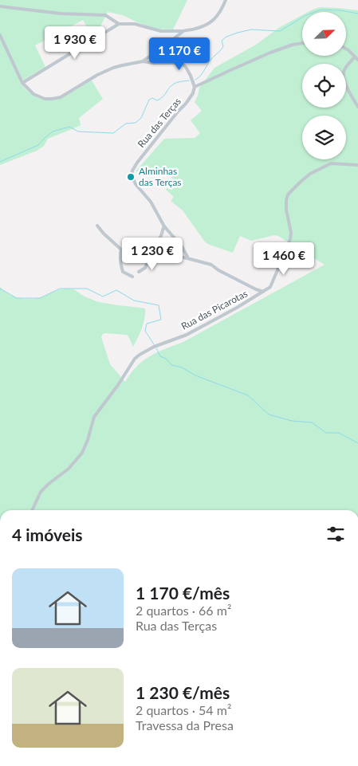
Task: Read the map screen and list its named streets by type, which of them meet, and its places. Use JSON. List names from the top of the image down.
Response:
{
  "streets": {
    "street": ["Rua das Terças", "Rua das Picarotas"]
  },
  "places": ["Alminhas das Terças"],
  "north": "top right",
  "page": {
    "price": [
      "1 930 €",
      "1 170 €",
      "1 230 €",
      "1 460 €"
    ],
    "heading": "4 imóveis",
    "list": [
      {
        "name": "1 170 €/mês",
        "note": "2 quartos · 66 m² · Rua das Terças"
      },
      {
        "name": "1 230 €/mês",
        "note": "2 quartos · 54 m² · Travessa da Presa"
      }
    ]
  }
}
